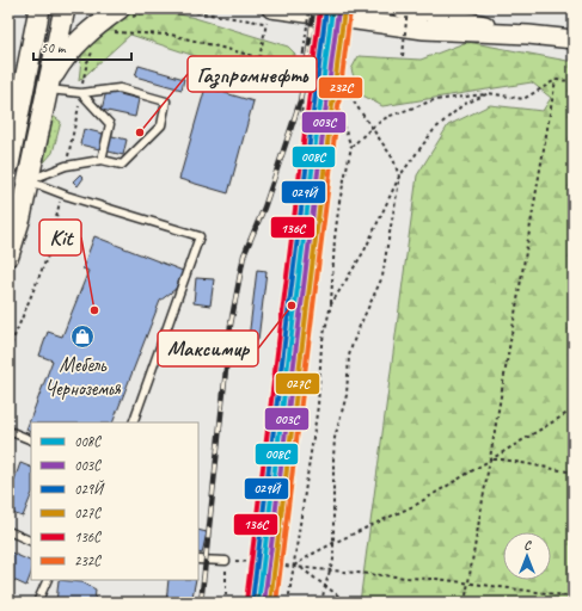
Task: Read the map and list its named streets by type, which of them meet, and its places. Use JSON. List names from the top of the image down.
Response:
{
  "places": {
    "other": ["Газпромнефть", "Максимир", "Kit"],
    "shop": ["Мебель Черноземья"]
  },
  "lines": [
    "transit line 008С",
    "transit line 029Й",
    "transit line 136С",
    "transit line 003С",
    "transit line 027С",
    "transit line 232C"
  ],
  "legend": [
    "008С",
    "003С",
    "029Й",
    "027С",
    "136С",
    "232C"
  ],
  "scale_bar": "50 m",
  "north": "top"
}
